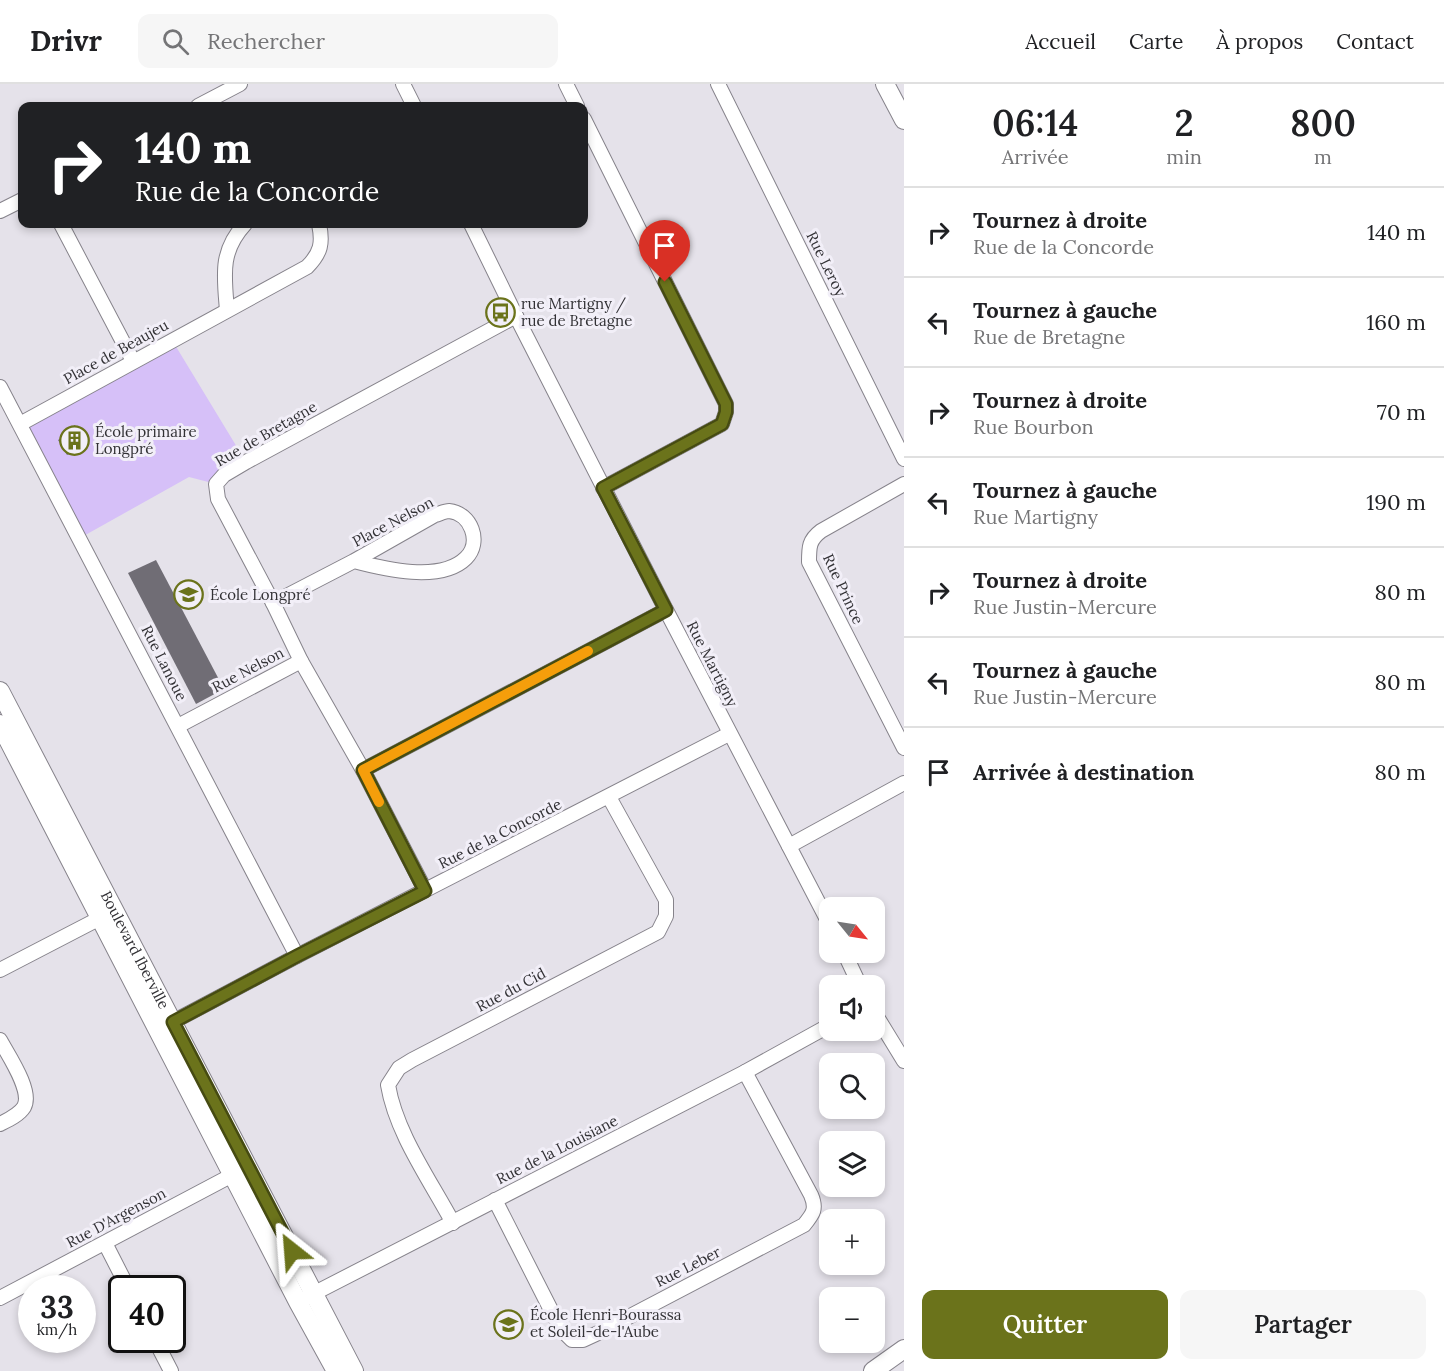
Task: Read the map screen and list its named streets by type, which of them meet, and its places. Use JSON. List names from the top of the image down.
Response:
{
  "streets": {
    "street": [
      "Rue Leroy",
      "Place de Beaujeu",
      "Rue de Bretagne",
      "Place Nelson",
      "Rue Prince",
      "Rue Lanoue",
      "Rue Martigny",
      "Rue Nelson",
      "Rue de la Concorde",
      "Boulevard Iberville",
      "Rue du Cid",
      "Rue de la Louisiane",
      "Rue D'Argenson",
      "Rue Leber"
    ]
  },
  "crossings": [
    ["Place de Beaujeu", "Rue Lanoue"],
    ["Rue de Bretagne", "Place Nelson"],
    ["Rue de Bretagne", "Rue Martigny"],
    ["Rue de Bretagne", "Rue Nelson"],
    ["Rue de Bretagne", "Rue de la Concorde"],
    ["Rue Lanoue", "Rue Nelson"],
    ["Rue Lanoue", "Rue de la Concorde"],
    ["Rue Martigny", "Rue de la Concorde"],
    ["Rue de la Concorde", "Boulevard Iberville"],
    ["Rue de la Concorde", "Rue du Cid"],
    ["Boulevard Iberville", "Rue de la Louisiane"],
    ["Boulevard Iberville", "Rue D'Argenson"],
    ["Rue du Cid", "Rue de la Louisiane"],
    ["Rue de la Louisiane", "Rue Leber"]
  ],
  "places": {
    "bus stop": ["rue Martigny / rue de Bretagne"],
    "building": ["École primaire Longpré"],
    "school or university": ["École Longpré", "École Henri-Bourassa et Soleil-de-l'Aube"]
  },
  "north": "bottom right",
  "page": {
    "header": "Drivr",
    "search": "Rechercher",
    "nav": [
      "Accueil",
      "Carte",
      "À propos",
      "Contact"
    ],
    "eta": [
      "06:14",
      "Arrivée",
      "2",
      "min",
      "800",
      "m"
    ],
    "turn": ["140 m", "Rue de la Concorde"],
    "list": [
      {
        "name": "Tournez à droite",
        "note": "Rue de la Concorde",
        "value": "140 m"
      },
      {
        "name": "Tournez à gauche",
        "note": "Rue de Bretagne",
        "value": "160 m"
      },
      {
        "name": "Tournez à droite",
        "note": "Rue Bourbon",
        "value": "70 m"
      },
      {
        "name": "Tournez à gauche",
        "note": "Rue Martigny",
        "value": "190 m"
      },
      {
        "name": "Tournez à droite",
        "note": "Rue Justin-Mercure",
        "value": "80 m"
      },
      {
        "name": "Tournez à gauche",
        "note": "Rue Justin-Mercure",
        "value": "80 m"
      },
      {
        "name": "Arrivée à destination",
        "value": "80 m"
      }
    ],
    "map_buttons": ["+", "−"],
    "speed": "33 km/h",
    "limit": "40",
    "buttons": ["Quitter", "Partager"]
  }
}
